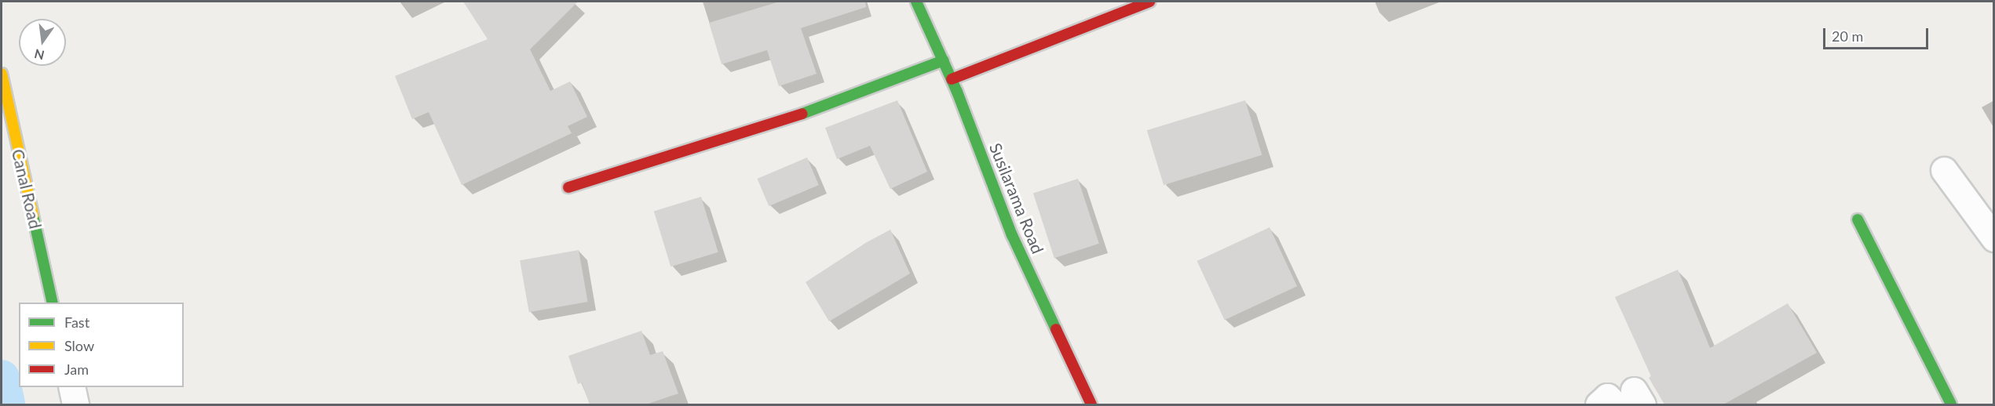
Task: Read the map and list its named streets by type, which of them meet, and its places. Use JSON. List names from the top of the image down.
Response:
{
  "streets": {
    "street": ["Canal Road", "Susilarama Road"]
  },
  "legend": ["Fast", "Slow", "Jam"],
  "scale_bar": "20 m",
  "north": "bottom"
}
